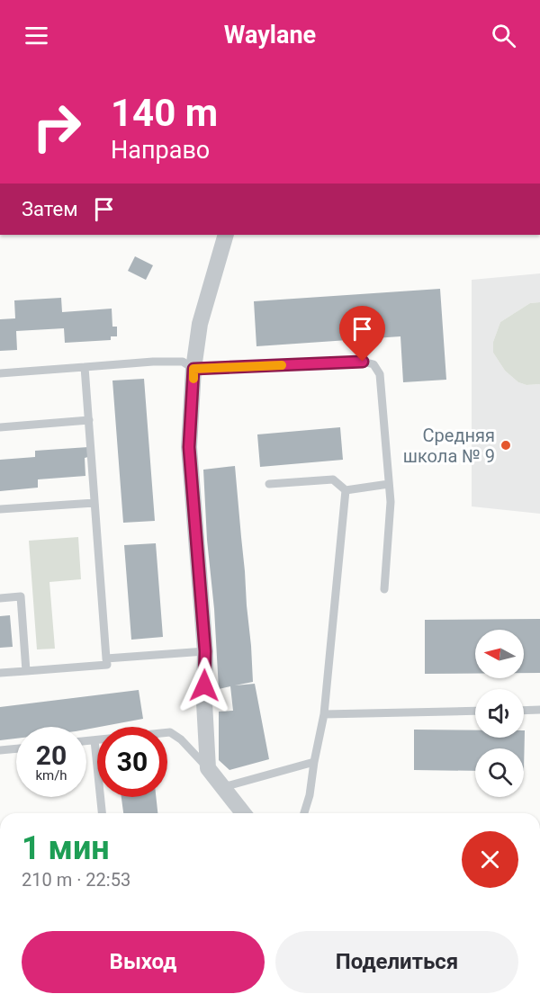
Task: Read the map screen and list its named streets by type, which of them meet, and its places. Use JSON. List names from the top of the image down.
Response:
{
  "places": ["Средняя школа № 9"],
  "north": "left",
  "page": {
    "header": "Waylane",
    "turn": ["140 m", "Направо"],
    "then": "Затем",
    "speed": "20 km/h",
    "limit": "30",
    "heading": ["1 мин", "210 m · 22:53"],
    "buttons": ["Выход", "Поделиться"]
  }
}
